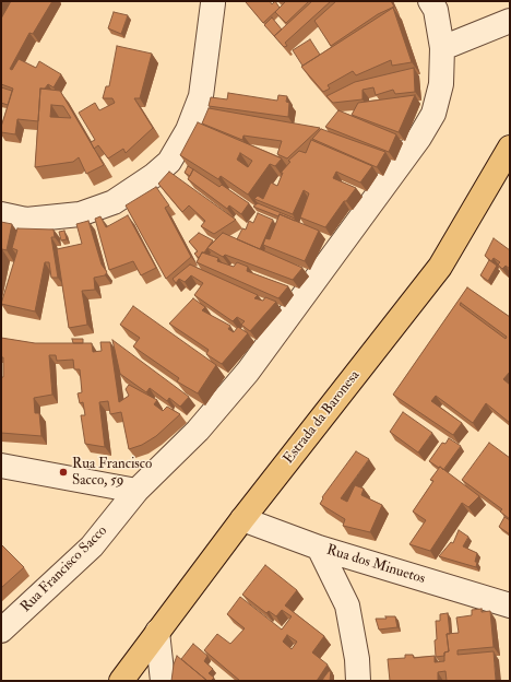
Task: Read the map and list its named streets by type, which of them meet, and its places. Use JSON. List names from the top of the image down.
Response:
{
  "streets": {
    "main road": ["Estrada da Baronesa"],
    "street": ["Rua dos Minuetos", "Rua Francisco Sacco"]
  },
  "crossings": [
    ["Estrada da Baronesa", "Rua dos Minuetos"]
  ],
  "places": ["Rua Francisco Sacco, 59"]
}
